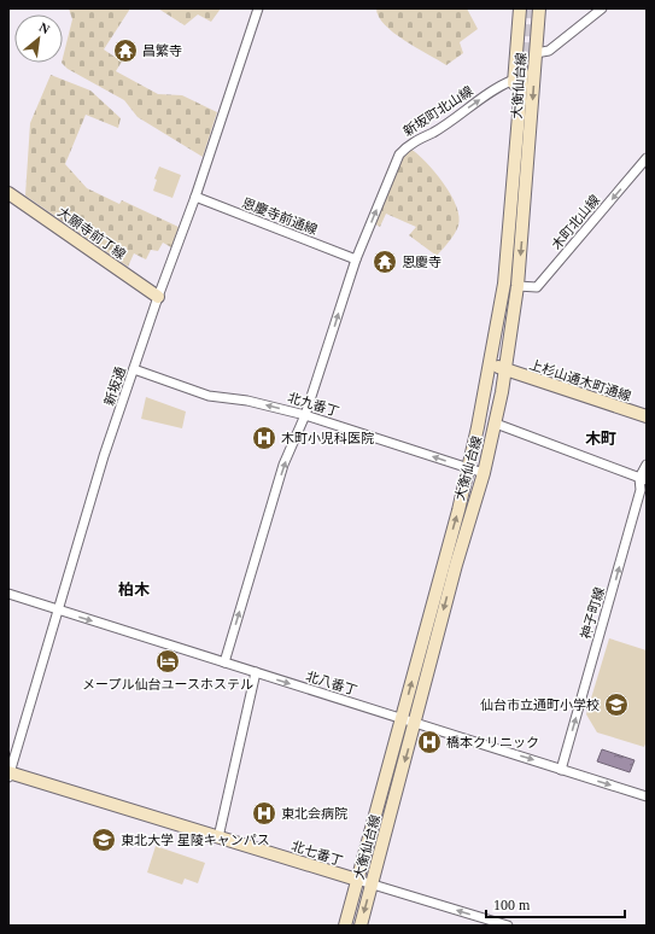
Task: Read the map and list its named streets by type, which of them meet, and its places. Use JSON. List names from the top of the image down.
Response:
{
  "streets": {
    "main road": [
      "大衡仙台線",
      "大願寺前丁線",
      "上杉山通木町通線",
      "北七番丁"
    ],
    "street": [
      "新坂町北山線",
      "恩慶寺前通線",
      "木町北山線",
      "新坂通",
      "北九番丁",
      "神子町線",
      "北八番丁"
    ]
  },
  "crossings": [
    ["大衡仙台線", "新坂町北山線"],
    ["大衡仙台線", "木町北山線"],
    ["大衡仙台線", "上杉山通木町通線"],
    ["大衡仙台線", "北九番丁"],
    ["大衡仙台線", "北八番丁"],
    ["大衡仙台線", "北七番丁"],
    ["新坂町北山線", "恩慶寺前通線"],
    ["新坂町北山線", "北九番丁"],
    ["新坂町北山線", "北八番丁"],
    ["恩慶寺前通線", "新坂通"],
    ["大願寺前丁線", "新坂通"],
    ["新坂通", "北九番丁"],
    ["新坂通", "北八番丁"],
    ["新坂通", "北七番丁"],
    ["神子町線", "北八番丁"]
  ],
  "one_way": [
    "新坂町北山線",
    "木町北山線",
    "北九番丁",
    "神子町線",
    "北八番丁"
  ],
  "districts": ["木町", "柏木"],
  "places": {
    "temple": ["昌繁寺", "恩慶寺"],
    "hospital": ["木町小児科医院", "橋本クリニック", "東北会病院"],
    "hotel": ["メープル仙台ユースホステル"],
    "school or university": ["仙台市立通町小学校", "東北大学 星陵キャンパス"]
  },
  "scale_bar": "100 m",
  "north": "top right"
}
